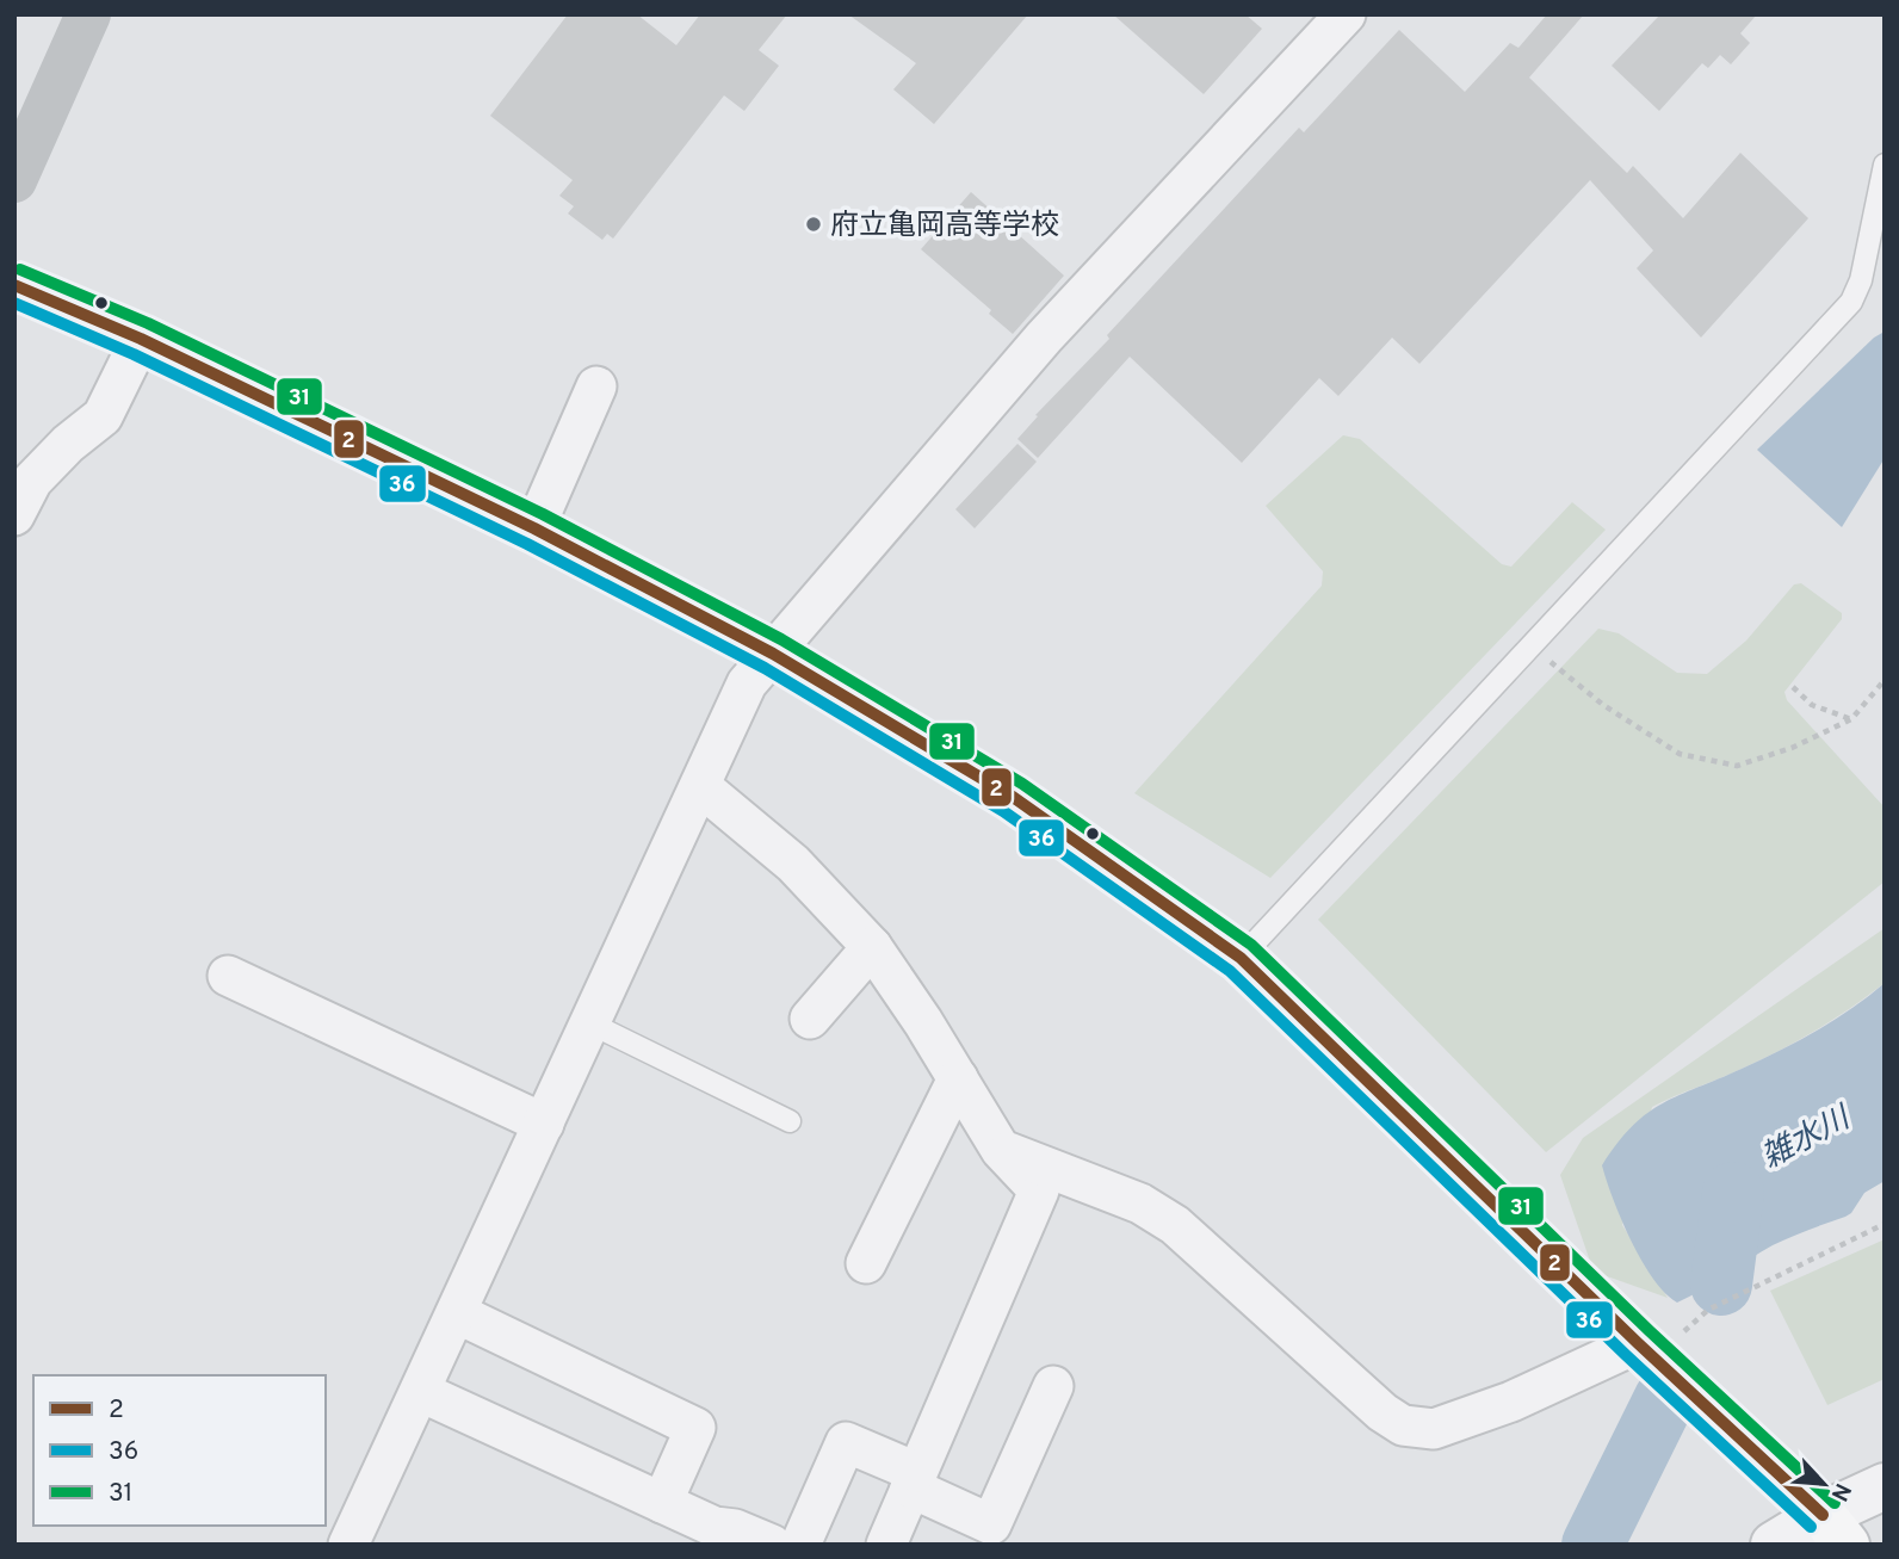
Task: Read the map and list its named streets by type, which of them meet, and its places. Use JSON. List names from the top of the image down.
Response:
{
  "water": ["雑水川"],
  "places": ["府立亀岡高等学校"],
  "lines": ["transit line 31", "transit line 2", "transit line 36"],
  "legend": ["2", "36", "31"],
  "north": "bottom right"
}
